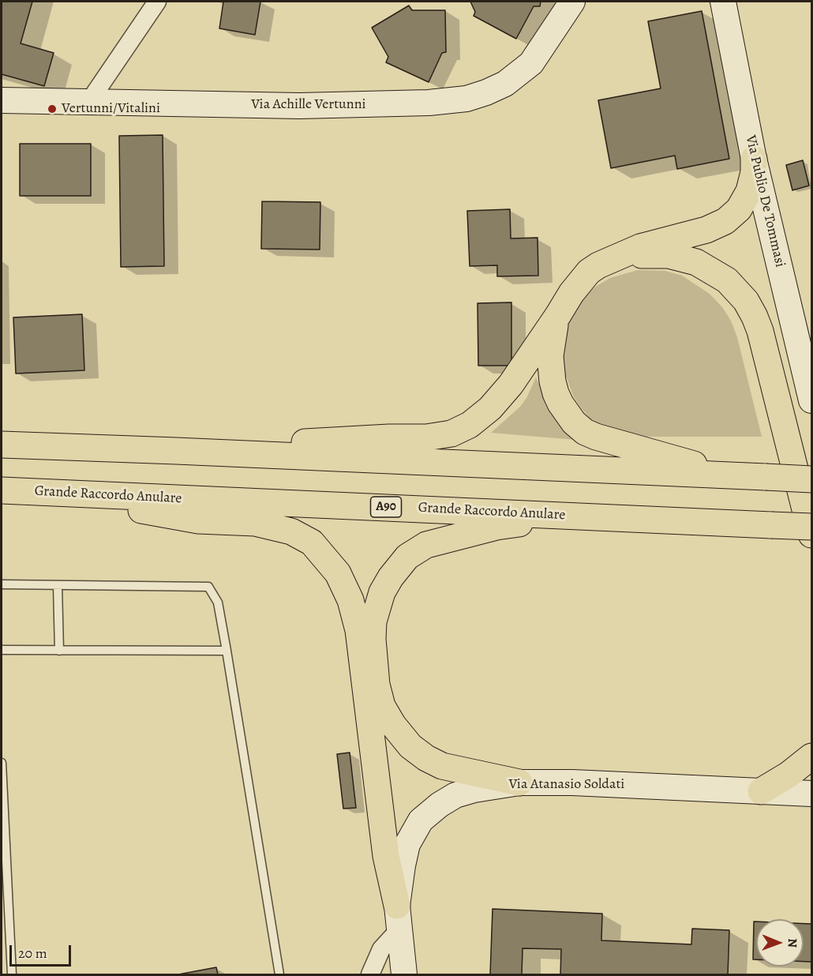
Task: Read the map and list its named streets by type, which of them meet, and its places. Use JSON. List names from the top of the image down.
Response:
{
  "streets": {
    "highway": ["Grande Raccordo Anulare", "A90"],
    "street": ["Via Achille Vertunni", "Via Publio De Tommasi", "Via Atanasio Soldati"]
  },
  "places": ["Vertunni/Vitalini"],
  "scale_bar": "20 m",
  "north": "right"
}
